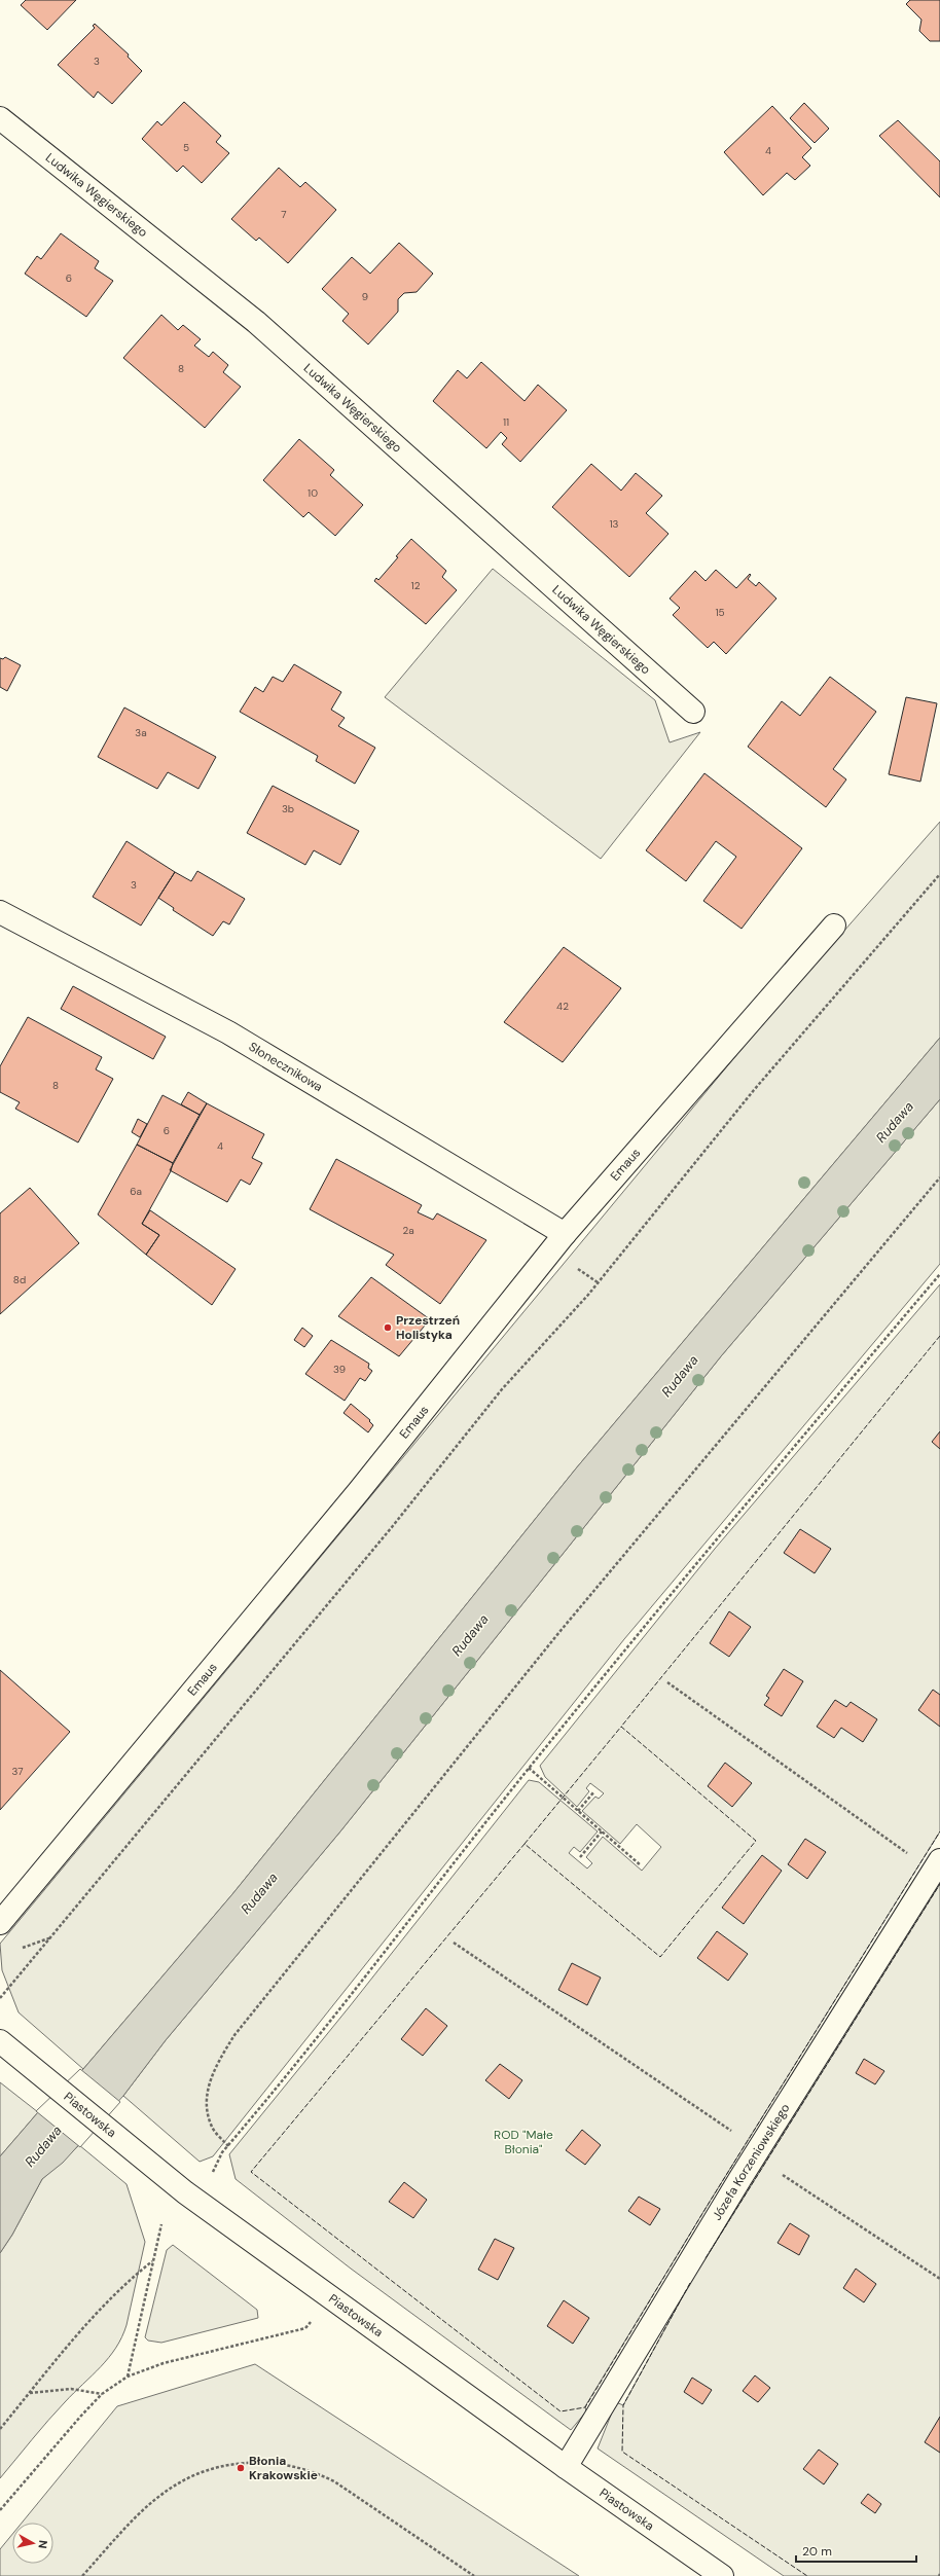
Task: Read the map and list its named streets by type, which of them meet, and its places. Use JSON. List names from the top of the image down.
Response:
{
  "streets": {
    "street": [
      "Ludwika Węgierskiego",
      "Słonecznikowa",
      "Emaus",
      "Piastowska",
      "Józefa Korzeniowskiego"
    ]
  },
  "crossings": [
    ["Słonecznikowa", "Emaus"],
    ["Piastowska", "Józefa Korzeniowskiego"]
  ],
  "water": ["Rudawa"],
  "parks": ["ROD \"Małe Błonia\""],
  "places": ["Przestrzeń Holistyka", "Błonia Krakowskie"],
  "house_numbers": [
    "3",
    "5",
    "4",
    "7",
    "6",
    "9",
    "8",
    "11",
    "10",
    "13",
    "12",
    "15",
    "3a",
    "3b",
    "3",
    "42",
    "8",
    "6",
    "4",
    "6a",
    "2a",
    "8d",
    "39",
    "37"
  ],
  "scale_bar": "20 m",
  "north": "right"
}
